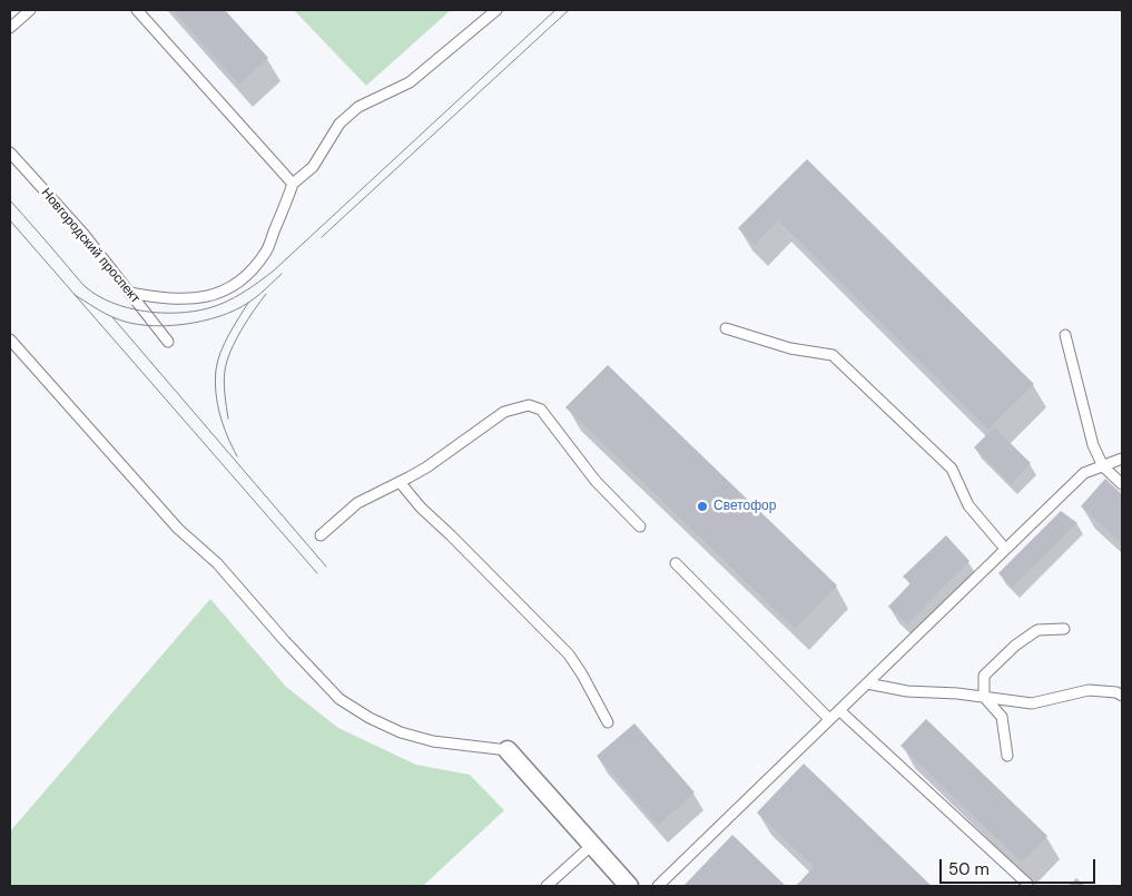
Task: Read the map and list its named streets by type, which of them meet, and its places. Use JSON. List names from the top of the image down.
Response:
{
  "streets": {
    "lane": ["Новгородский проспект"]
  },
  "places": ["Светофор"],
  "scale_bar": "50 m"
}
